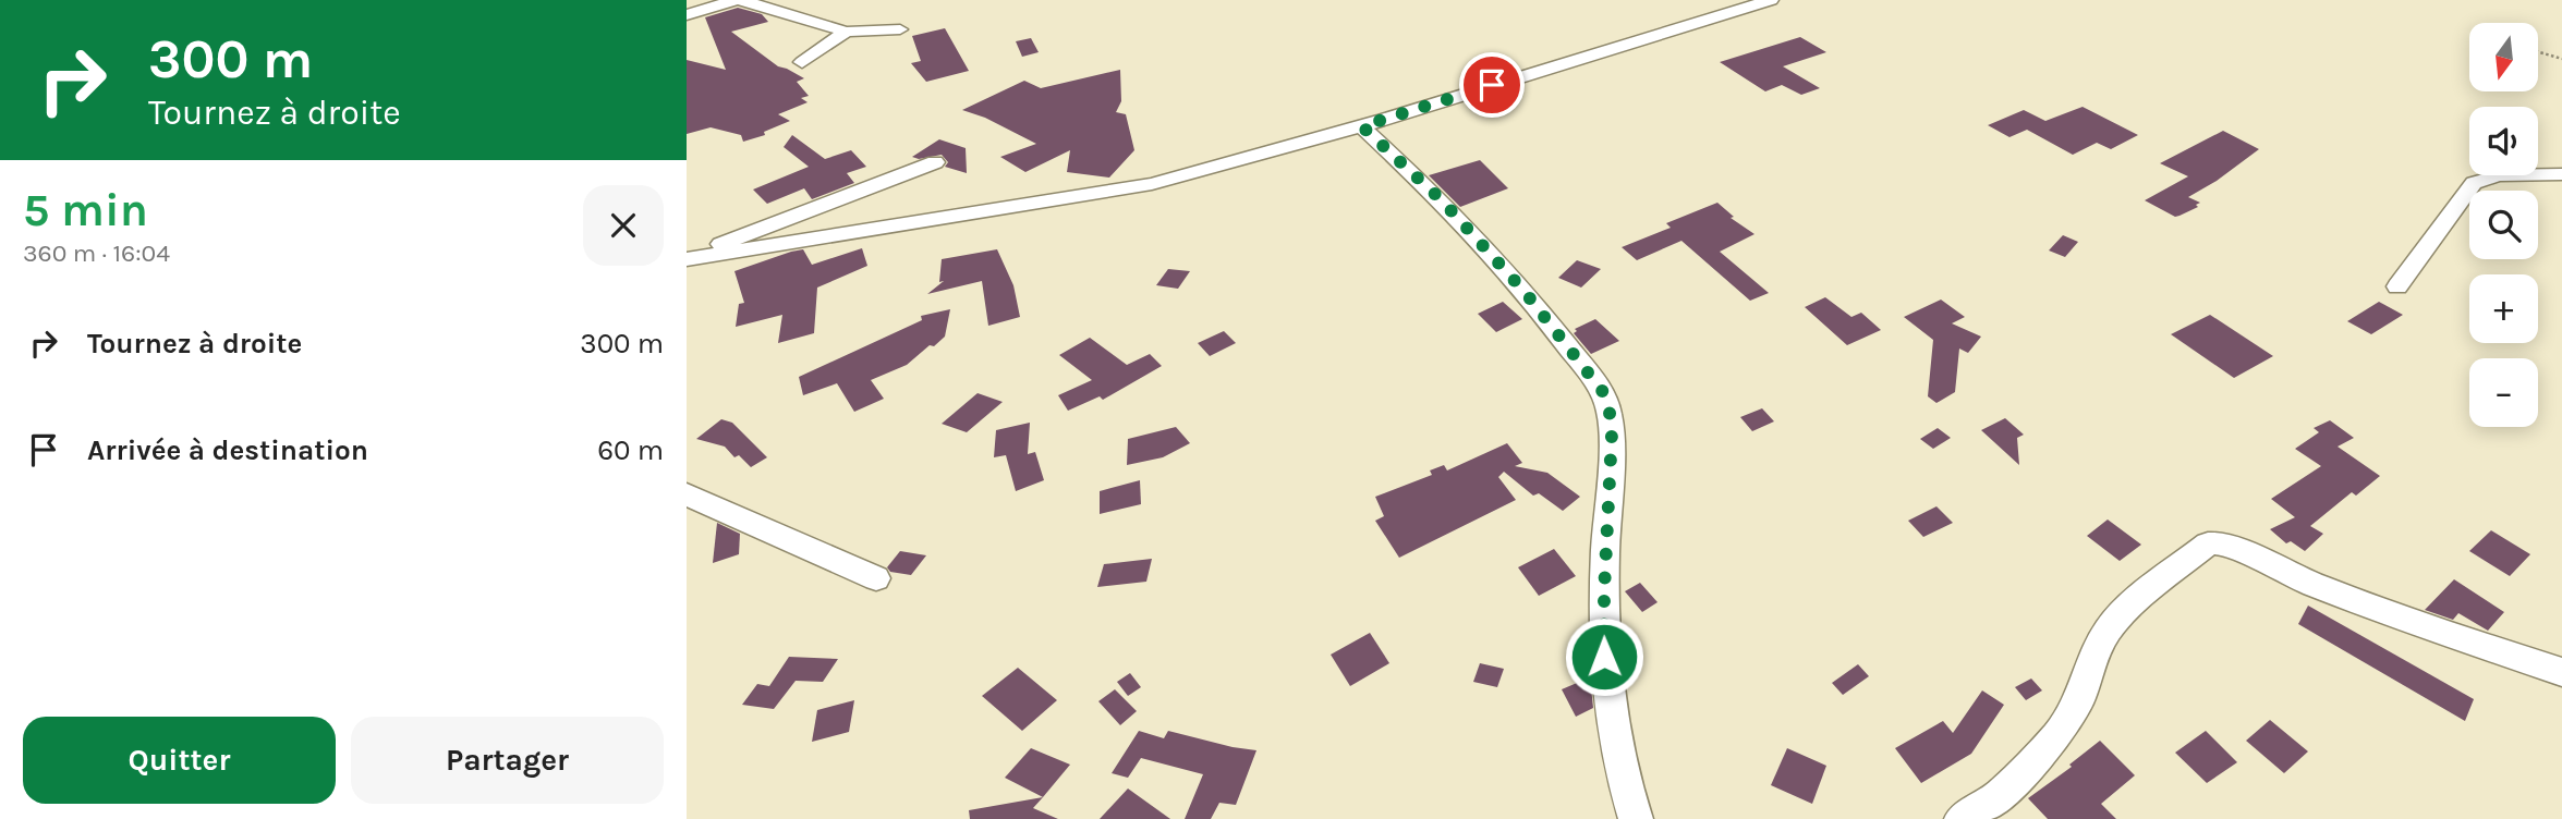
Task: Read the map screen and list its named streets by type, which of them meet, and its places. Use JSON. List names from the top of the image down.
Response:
{
  "north": "bottom",
  "page": {
    "turn": ["300 m", "Tournez à droite"],
    "map_buttons": ["+", "−"],
    "heading": ["5 min", "360 m · 16:04"],
    "list": [
      {
        "name": "Tournez à droite",
        "value": "300 m"
      },
      {
        "name": "Arrivée à destination",
        "value": "60 m"
      }
    ],
    "buttons": ["Quitter", "Partager"]
  }
}
